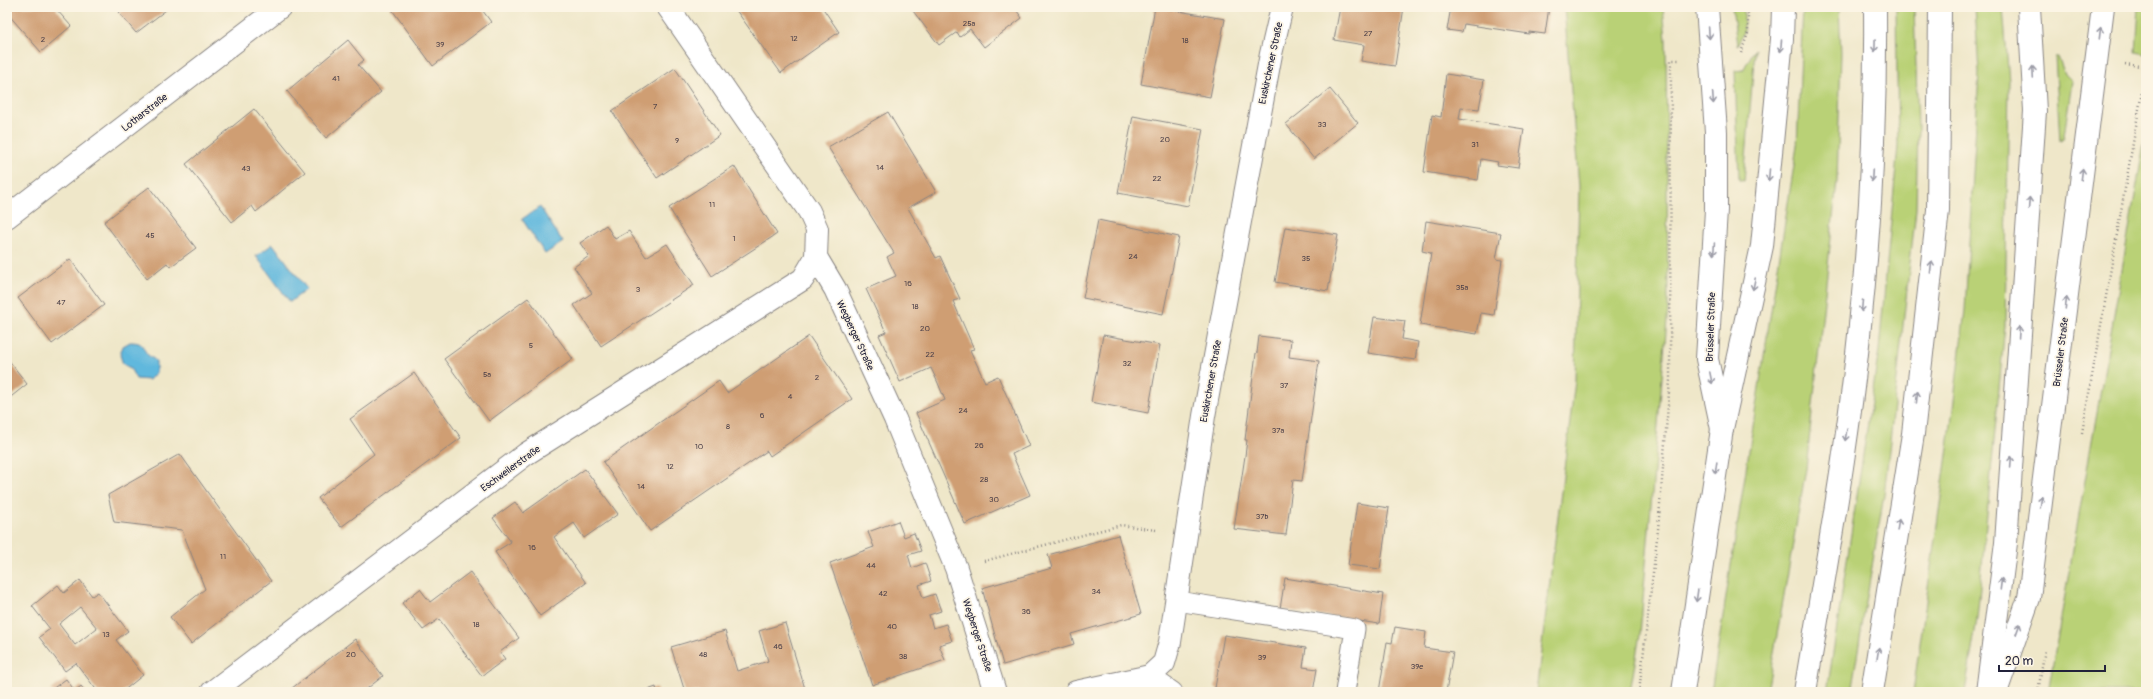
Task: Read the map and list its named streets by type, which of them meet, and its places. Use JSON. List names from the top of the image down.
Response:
{
  "streets": {
    "main road": [
      "Euskirchener Straße",
      "Lotharstraße",
      "Brüsseler Straße",
      "Wegberger Straße",
      "Eschweilerstraße"
    ]
  },
  "crossings": [
    ["Wegberger Straße", "Eschweilerstraße"]
  ],
  "house_numbers": [
    "25a",
    "27",
    "12",
    "2",
    "18",
    "39",
    "41",
    "7",
    "33",
    "20",
    "9",
    "31",
    "14",
    "43",
    "22",
    "11",
    "45",
    "1",
    "24",
    "35",
    "16",
    "35a",
    "3",
    "47",
    "18",
    "20",
    "5",
    "22",
    "32",
    "5a",
    "2",
    "37",
    "4",
    "24",
    "6",
    "8",
    "37a",
    "26",
    "10",
    "12",
    "28",
    "14",
    "30",
    "37b",
    "16",
    "11",
    "44",
    "34",
    "42",
    "36",
    "18",
    "40",
    "13",
    "46",
    "20",
    "48",
    "38",
    "39",
    "39e"
  ],
  "scale_bar": "20 m"
}
